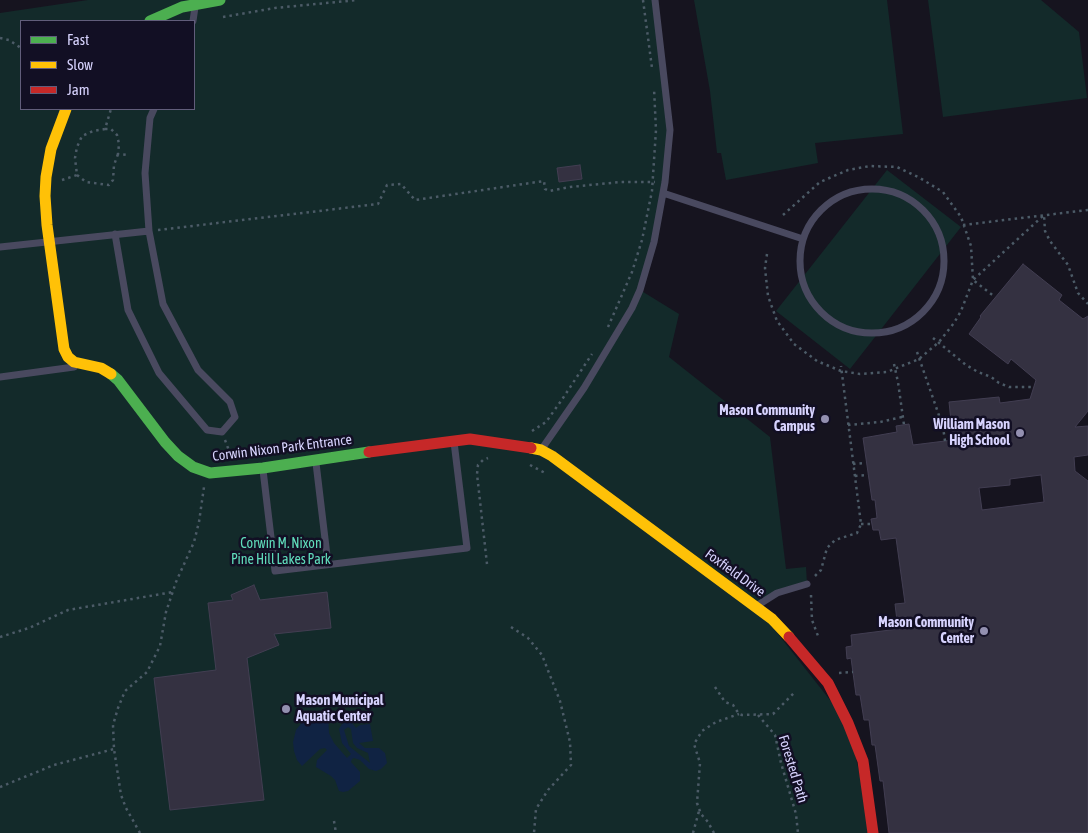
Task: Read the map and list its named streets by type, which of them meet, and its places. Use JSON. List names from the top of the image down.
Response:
{
  "streets": {
    "street": ["Corwin Nixon Park Entrance", "Foxfield Drive"],
    "path": ["Forested Path"]
  },
  "crossings": [
    ["Corwin Nixon Park Entrance", "Foxfield Drive"]
  ],
  "parks": ["Corwin M. Nixon Pine Hill Lakes Park"],
  "places": [
    "Mason Community Campus",
    "William Mason High School",
    "Mason Community Center",
    "Mason Municipal Aquatic Center"
  ],
  "legend": ["Fast", "Slow", "Jam"]
}
